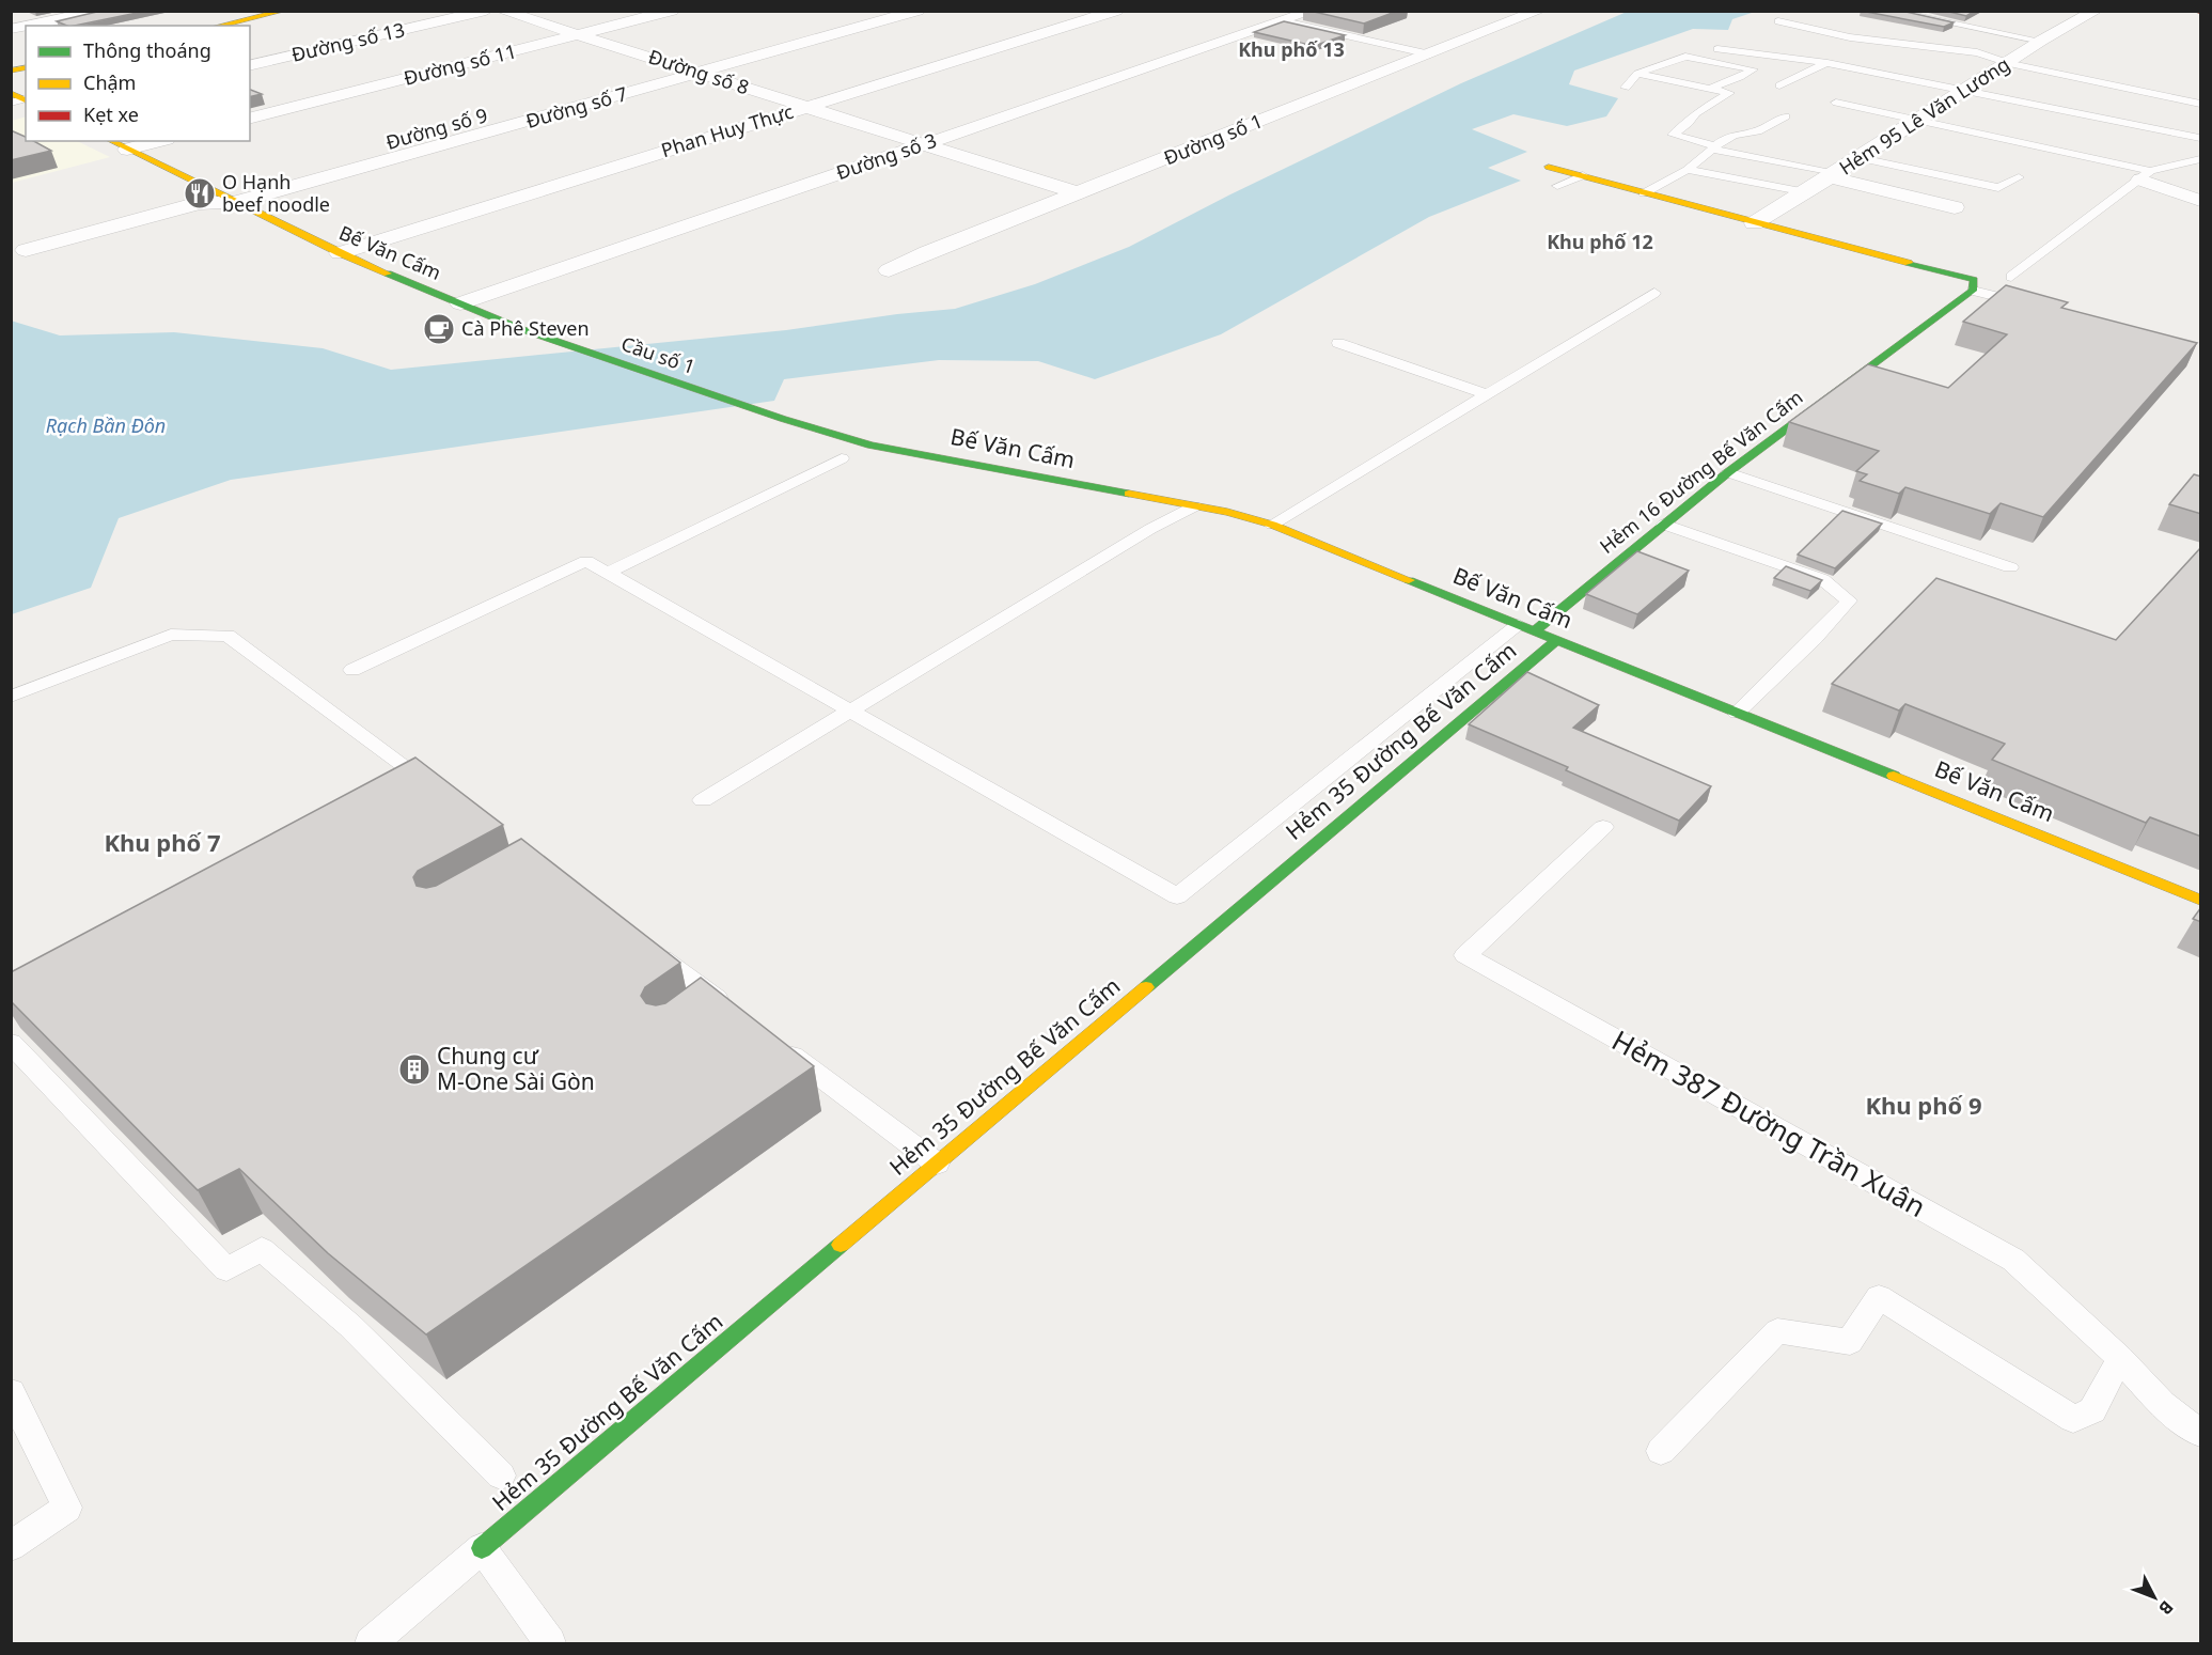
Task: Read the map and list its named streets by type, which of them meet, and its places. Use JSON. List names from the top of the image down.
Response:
{
  "streets": {
    "street": [
      "Đường số 13",
      "Đường số 11",
      "Đường số 8",
      "Đường số 7",
      "Hẻm 95 Lê Văn Lương",
      "Đường số 9",
      "Phan Huy Thực",
      "Đường số 1",
      "Đường số 3",
      "Bế Văn Cấm",
      "Cầu số 1",
      "Hẻm 16 Đường Bế Văn Cấm",
      "Hẻm 35 Đường Bế Văn Cấm"
    ],
    "lane": ["Hẻm 387 Đường Trần Xuân"]
  },
  "crossings": [
    ["Đường số 11", "Đường số 8"],
    ["Đường số 8", "Đường số 7"],
    ["Đường số 8", "Đường số 9"],
    ["Đường số 8", "Phan Huy Thực"],
    ["Đường số 8", "Đường số 1"],
    ["Đường số 8", "Đường số 3"],
    ["Đường số 7", "Đường số 9"],
    ["Đường số 7", "Bế Văn Cấm"],
    ["Đường số 9", "Bế Văn Cấm"],
    ["Phan Huy Thực", "Bế Văn Cấm"],
    ["Đường số 3", "Bế Văn Cấm"],
    ["Bế Văn Cấm", "Cầu số 1"],
    ["Bế Văn Cấm", "Hẻm 16 Đường Bế Văn Cấm"],
    ["Bế Văn Cấm", "Hẻm 35 Đường Bế Văn Cấm"]
  ],
  "districts": [
    "Khu phố 13",
    "Khu phố 12",
    "Khu phố 7",
    "Khu phố 9"
  ],
  "water": ["Rạch Bần Đôn"],
  "places": {
    "restaurant": ["O Hạnh beef noodle"],
    "cafe": ["Cà Phê Steven"],
    "building": ["Chung cư M-One Sài Gòn"]
  },
  "legend": ["Thông thoáng", "Chậm", "Kẹt xe"],
  "north": "bottom right"
}
